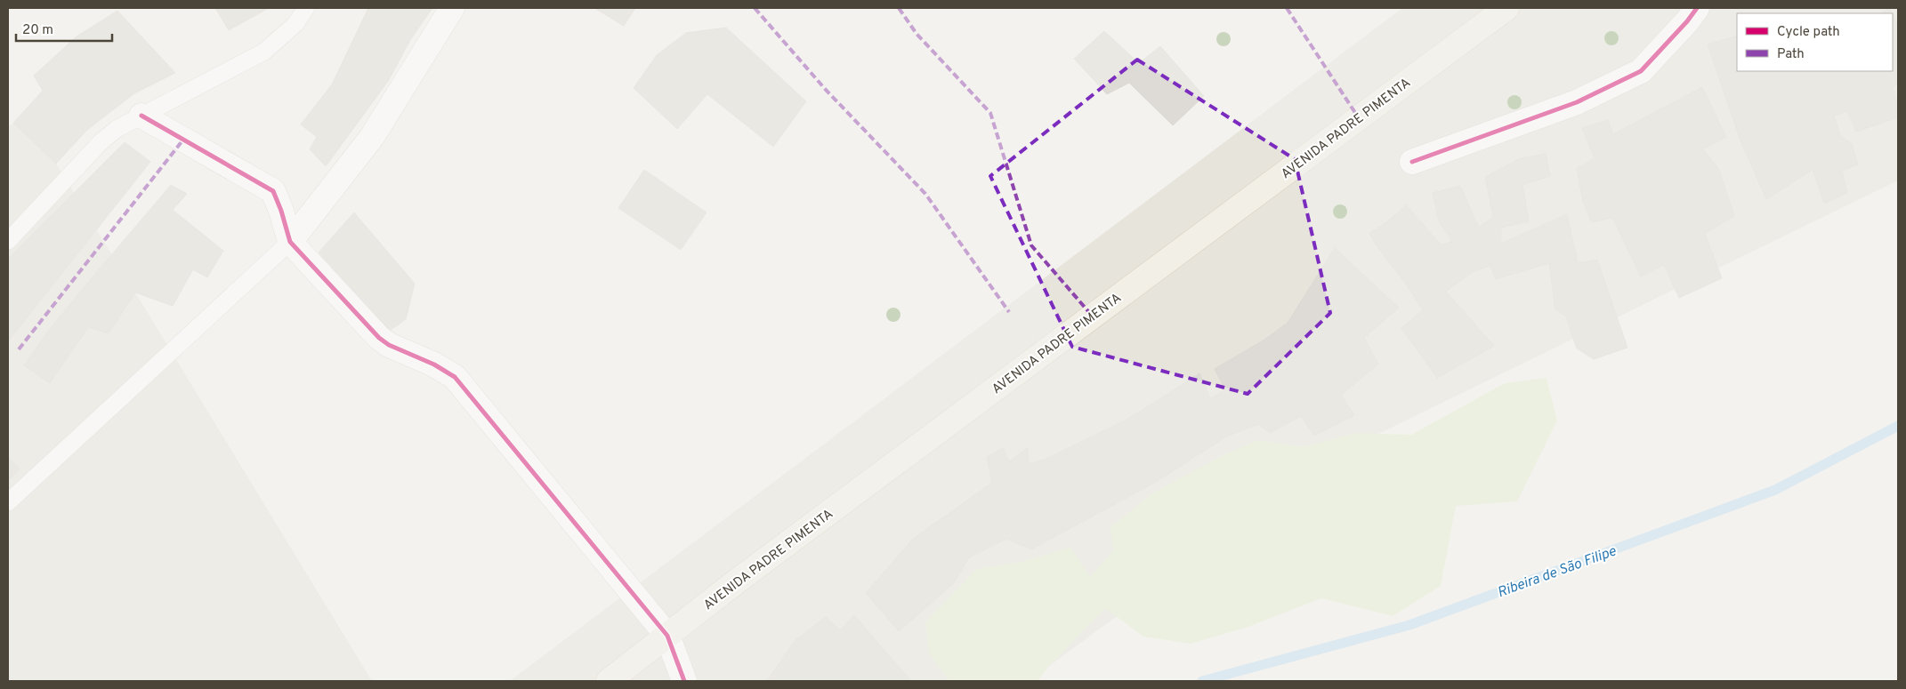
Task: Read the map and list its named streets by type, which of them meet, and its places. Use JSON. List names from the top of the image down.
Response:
{
  "streets": {
    "main road": ["AVENIDA PADRE PIMENTA"]
  },
  "water": ["Ribeira de São Filipe"],
  "legend": ["Cycle path", "Path"],
  "scale_bar": "20 m"
}
